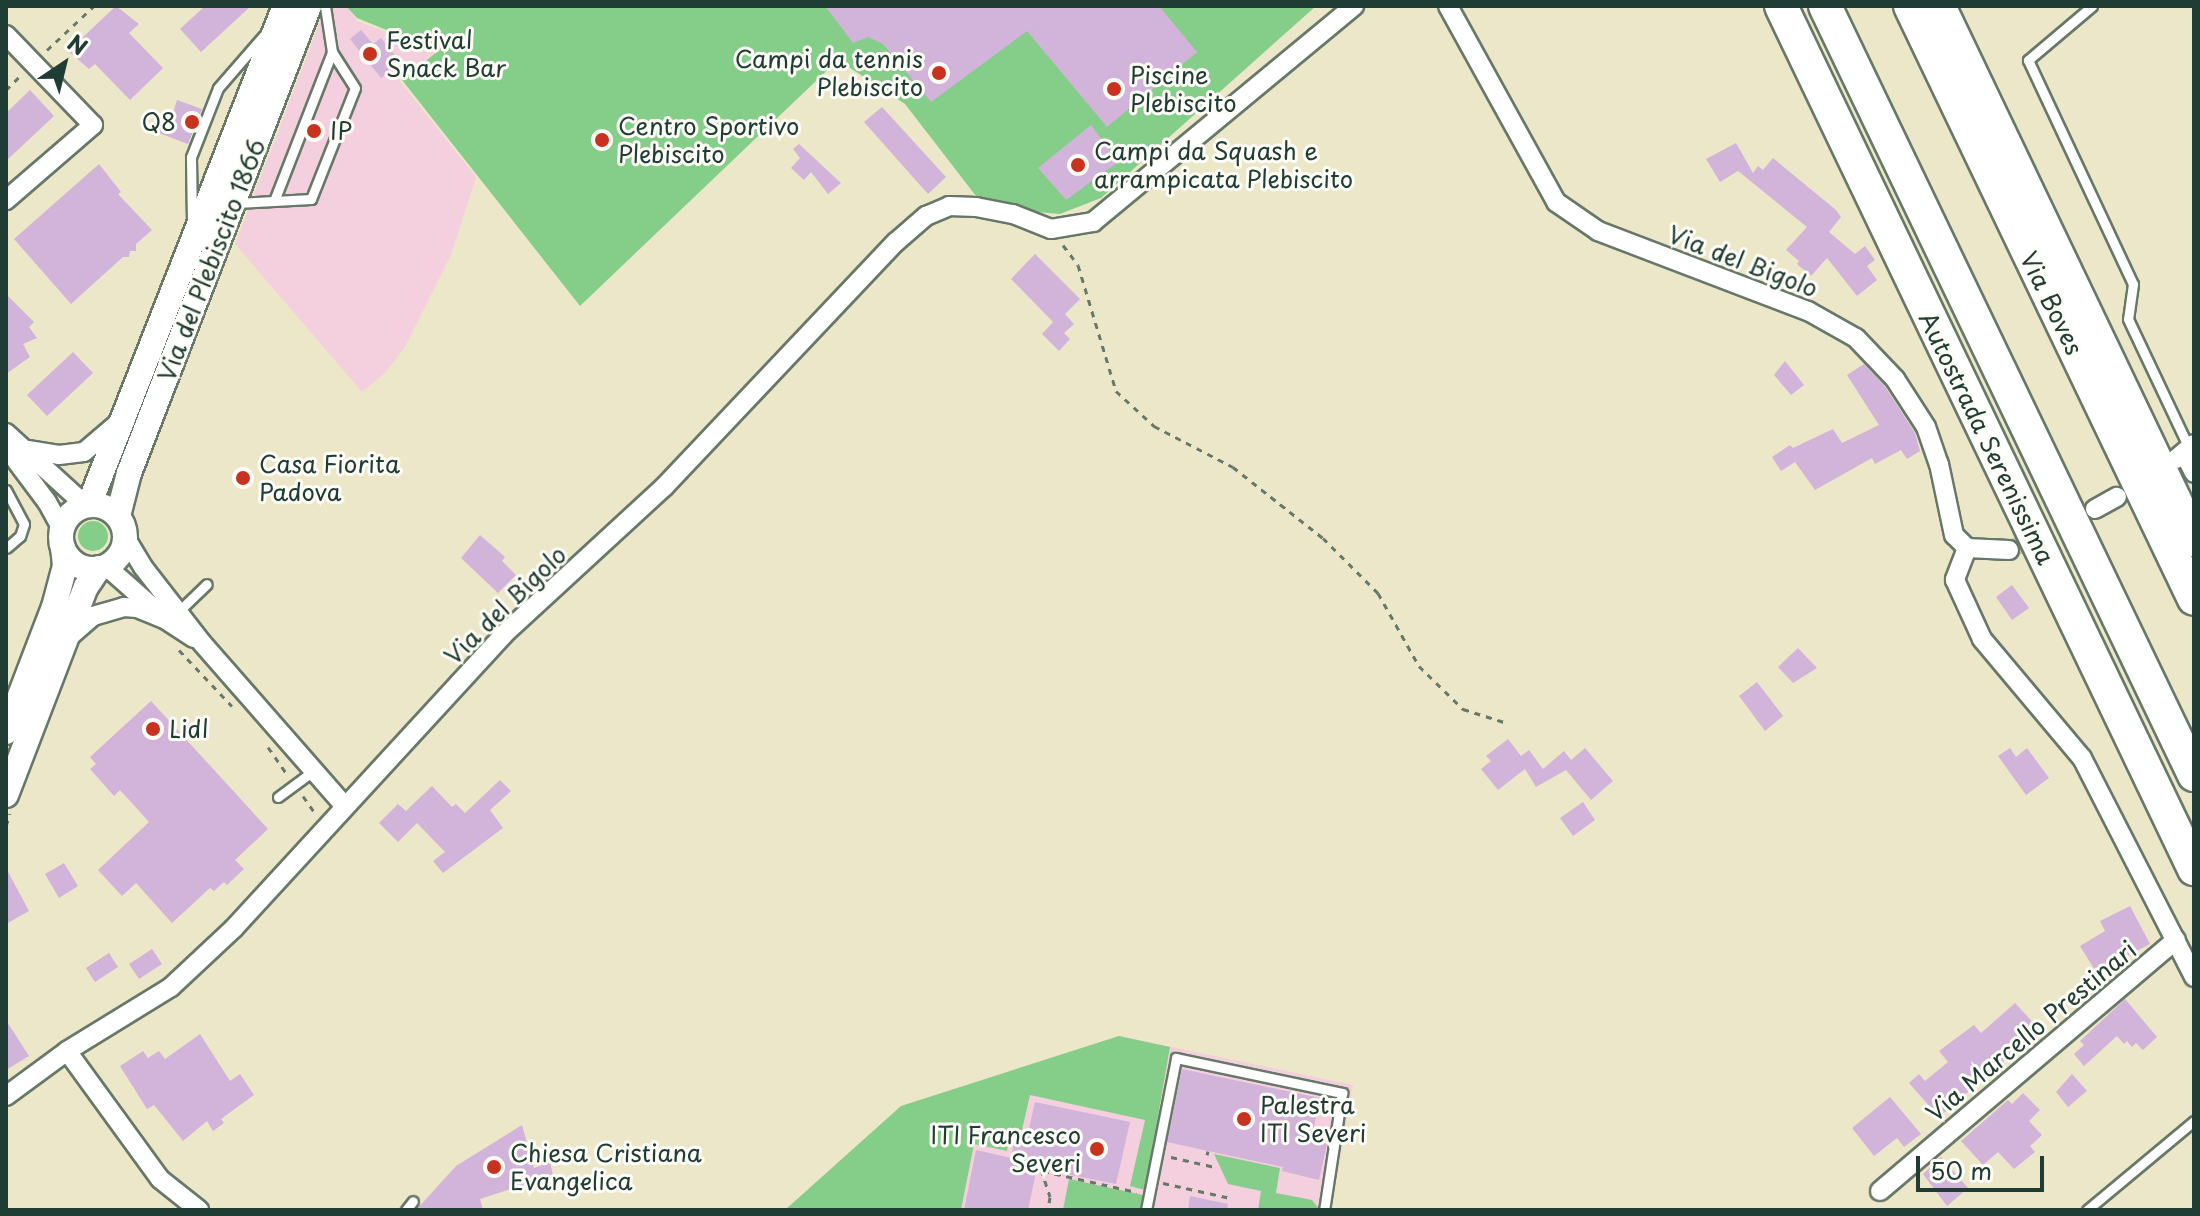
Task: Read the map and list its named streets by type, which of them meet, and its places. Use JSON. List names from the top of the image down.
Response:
{
  "streets": {
    "highway": ["Via Boves", "Autostrada Serenissima"],
    "main road": ["Via del Plebiscito 1866"],
    "street": ["Via del Bigolo", "Via Marcello Prestinari"]
  },
  "places": [
    "Festival Snack Bar",
    "Campi da tennis Plebiscito",
    "Piscine Plebiscito",
    "Q8",
    "IP",
    "Centro Sportivo Plebiscito",
    "Campi da Squash e arrampicata Plebiscito",
    "Casa Fiorita Padova",
    "Lidl",
    "Palestra ITI Severi",
    "ITI Francesco Severi",
    "Chiesa Cristiana Evangelica"
  ],
  "scale_bar": "50 m",
  "north": "top right"
}
